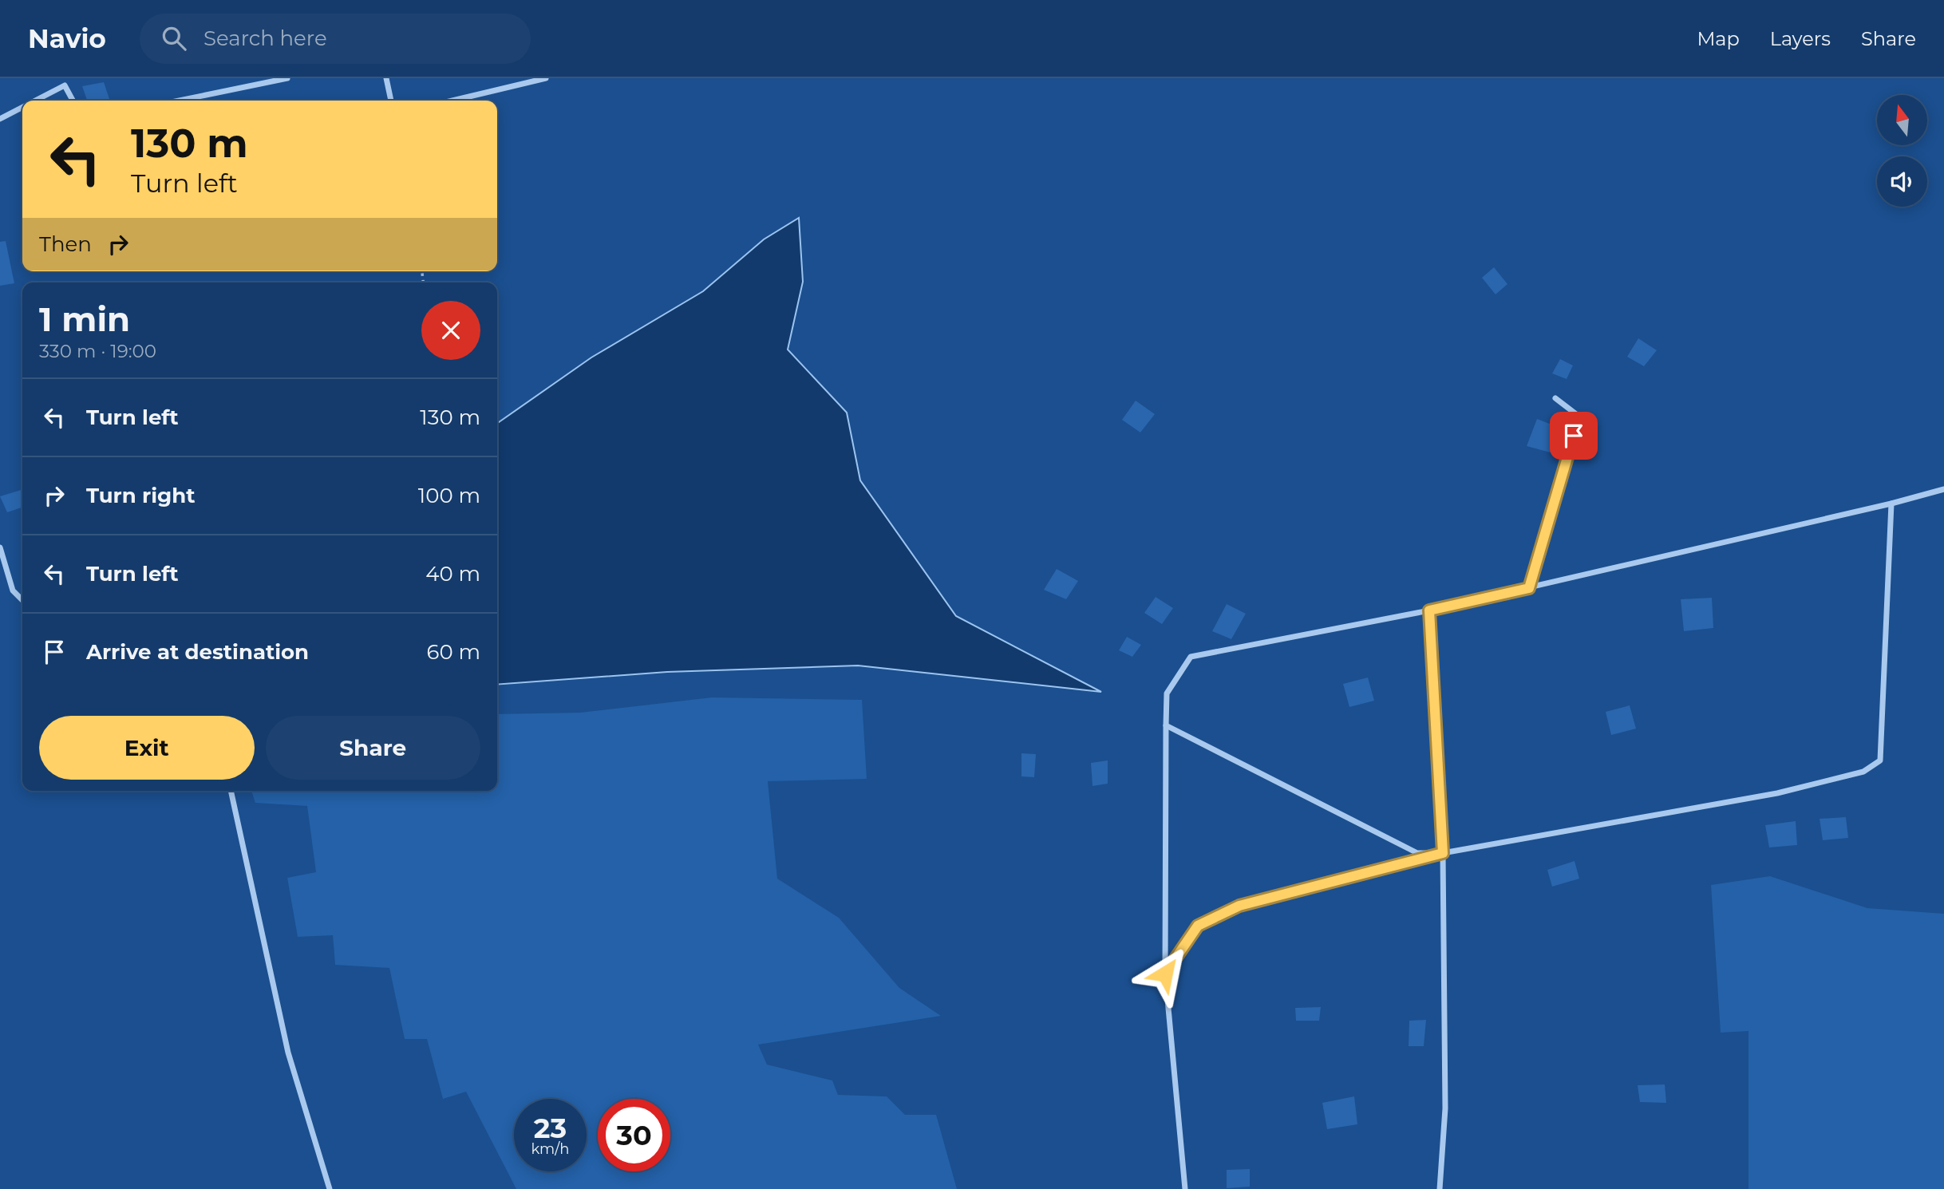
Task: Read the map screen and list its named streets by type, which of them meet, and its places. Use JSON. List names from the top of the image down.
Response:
{
  "north": "top",
  "page": {
    "header": "Navio",
    "search": "Search here",
    "nav": ["Map", "Layers", "Share"],
    "turn": ["130 m", "Turn left"],
    "then": "Then",
    "heading": ["1 min", "330 m · 19:00"],
    "list": [
      {
        "name": "Turn left",
        "value": "130 m"
      },
      {
        "name": "Turn right",
        "value": "100 m"
      },
      {
        "name": "Turn left",
        "value": "40 m"
      },
      {
        "name": "Arrive at destination",
        "value": "60 m"
      }
    ],
    "buttons": ["Exit", "Share"],
    "speed": "23 km/h",
    "limit": "30"
  }
}
